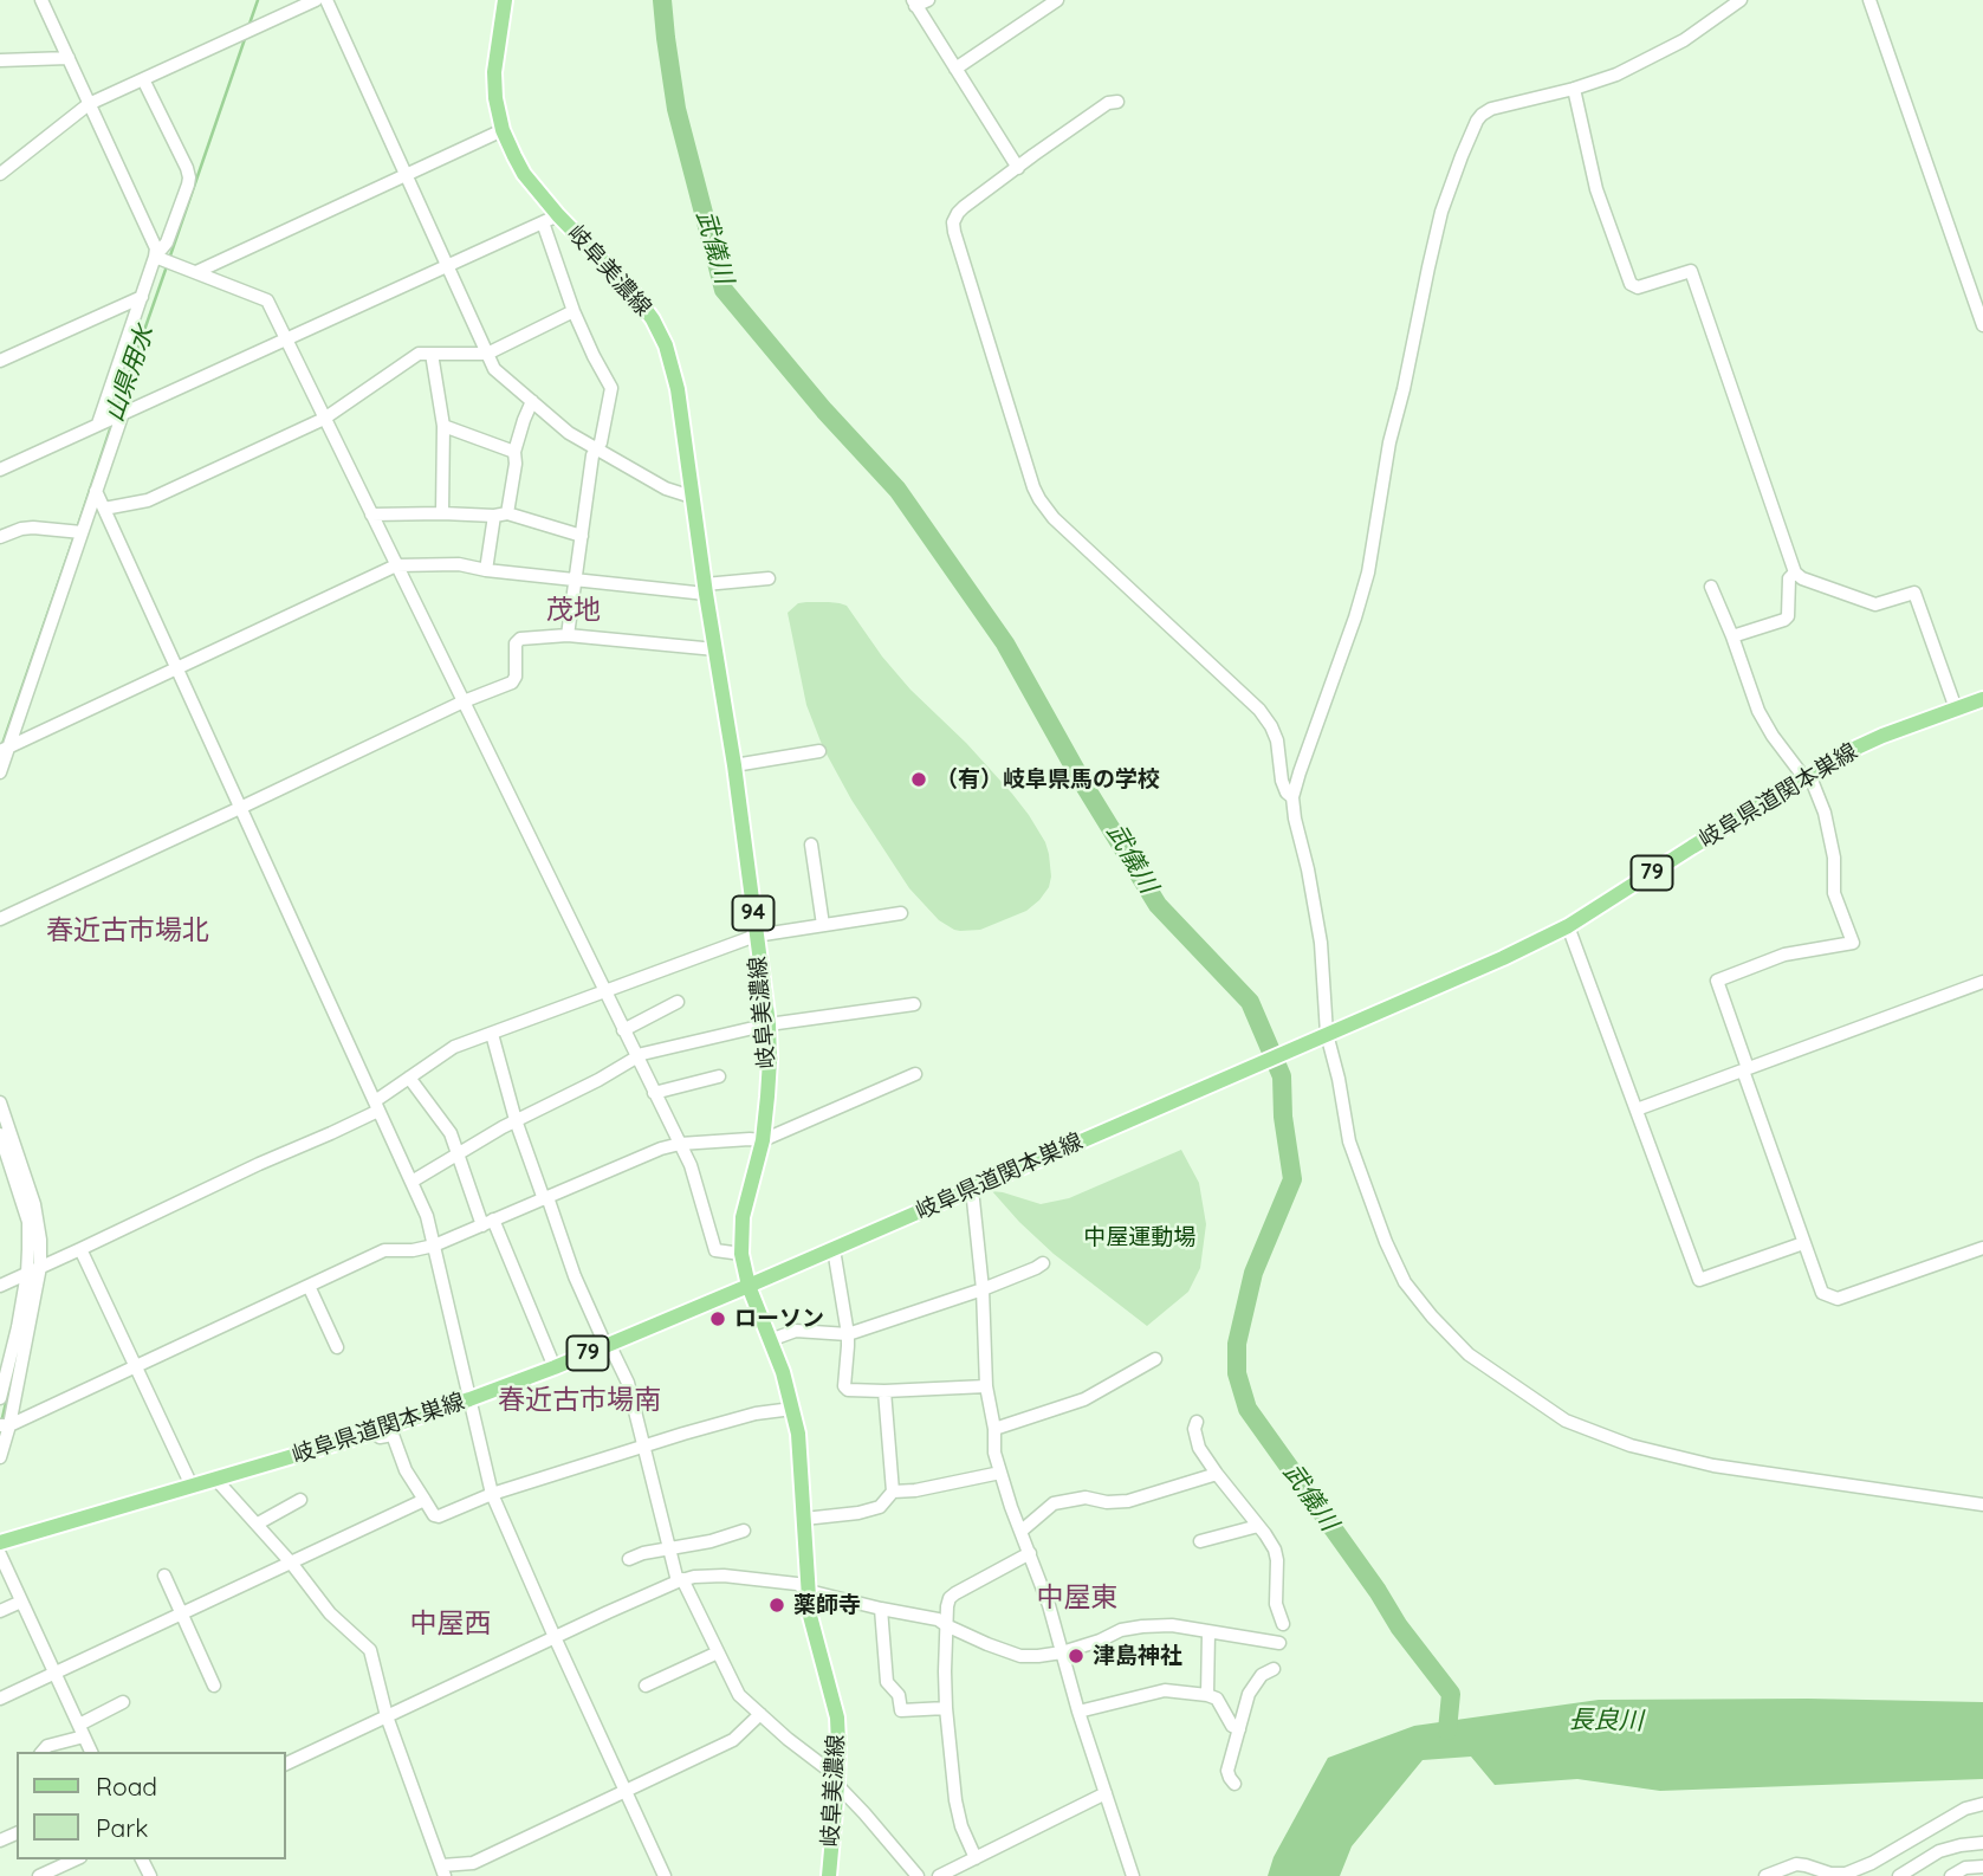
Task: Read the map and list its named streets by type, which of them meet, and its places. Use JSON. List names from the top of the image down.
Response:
{
  "streets": {
    "main road": [
      "岐阜美濃線",
      "岐阜県道関本巣線",
      "79",
      "94"
    ]
  },
  "crossings": [
    ["岐阜美濃線", "岐阜県道関本巣線"]
  ],
  "districts": [
    "茂地",
    "春近古市場北",
    "春近古市場南",
    "中屋東",
    "中屋西"
  ],
  "water": ["武儀川", "山県用水", "長良川"],
  "parks": ["中屋運動場"],
  "places": [
    "（有）岐阜県馬の学校",
    "ローソン",
    "薬師寺",
    "津島神社"
  ],
  "legend": ["Road", "Park"]
}
